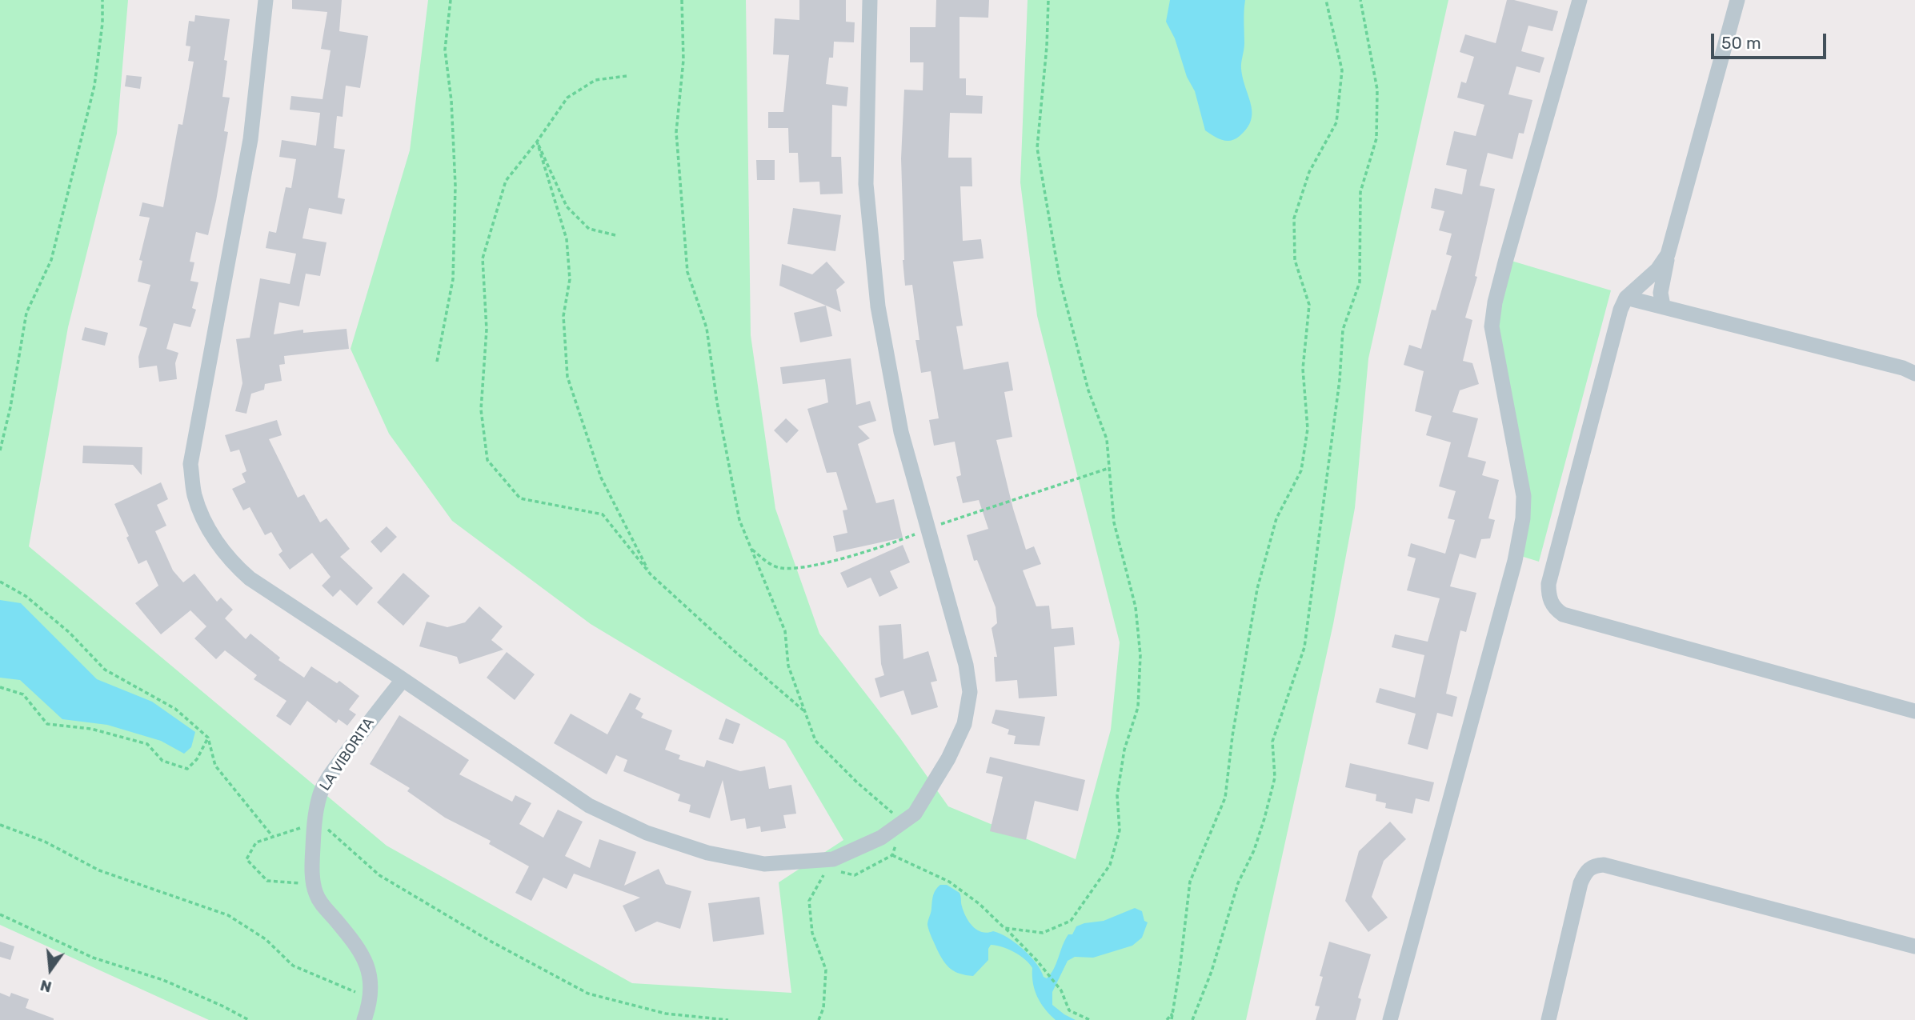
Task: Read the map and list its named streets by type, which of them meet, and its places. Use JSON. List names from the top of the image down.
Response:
{
  "streets": {
    "street": ["LA VIBORITA"]
  },
  "scale_bar": "50 m",
  "north": "bottom"
}
